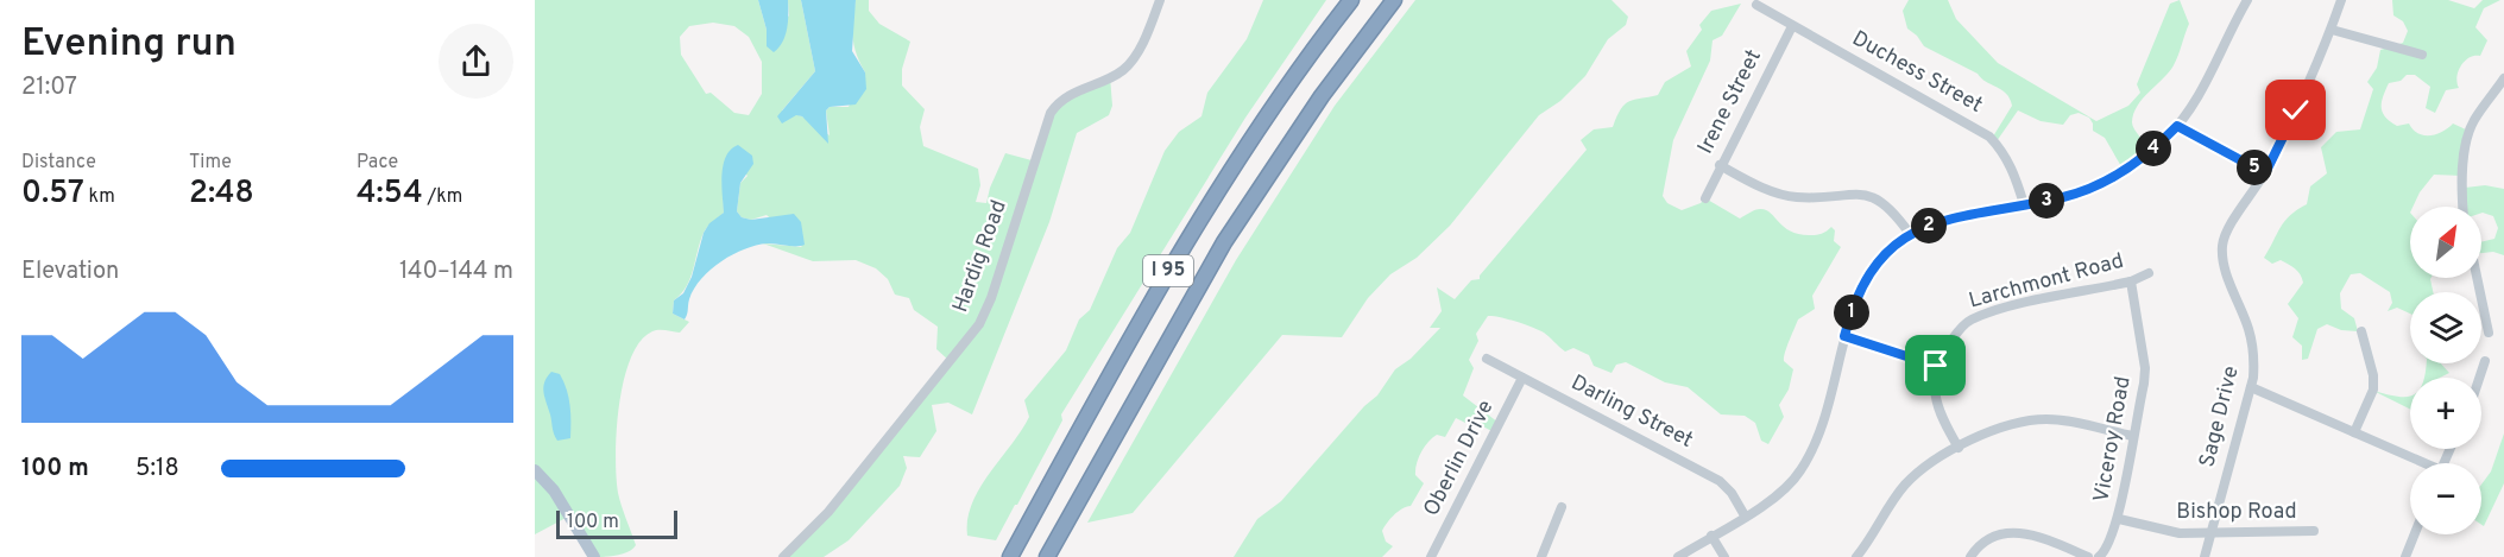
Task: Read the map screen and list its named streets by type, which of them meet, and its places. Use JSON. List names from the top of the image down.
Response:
{
  "streets": {
    "highway": ["I 95"],
    "street": [
      "Duchess Street",
      "Irene Street",
      "Hardig Road",
      "Larchmont Road",
      "Darling Street",
      "Sage Drive",
      "Viceroy Road",
      "Oberlin Drive",
      "Bishop Road"
    ]
  },
  "crossings": [
    ["Duchess Street", "Irene Street"],
    ["Larchmont Road", "Viceroy Road"],
    ["Darling Street", "Oberlin Drive"],
    ["Sage Drive", "Bishop Road"],
    ["Viceroy Road", "Bishop Road"]
  ],
  "scale_bar": "100 m",
  "north": "top right",
  "page": {
    "heading": ["Evening run", "21:07"],
    "stats": [
      ["Distance", "0.57 km"],
      ["Time", "2:48"],
      ["Pace", "4:54 /km"]
    ],
    "pins": [
      "4",
      "5",
      "3",
      "2",
      "1"
    ],
    "map_buttons": ["+", "−"],
    "chart": ["Elevation", "140–144 m"],
    "list": [
      {
        "name": "100 m",
        "note": "5:18"
      }
    ],
    "scale": "100 m"
  }
}
